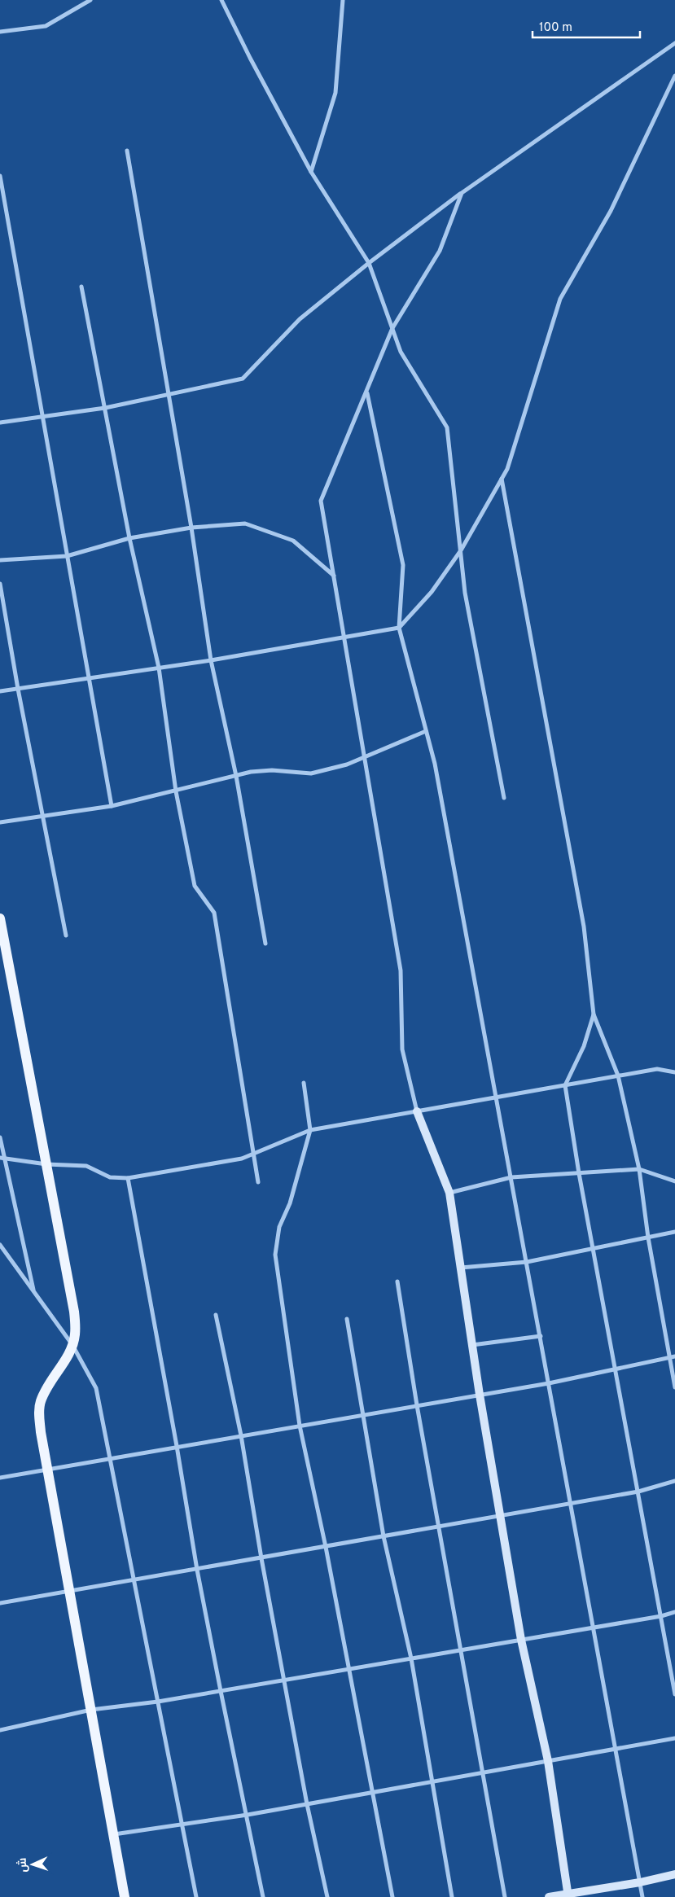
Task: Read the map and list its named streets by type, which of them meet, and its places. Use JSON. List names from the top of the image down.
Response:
{
  "scale_bar": "100 m",
  "north": "left"
}
